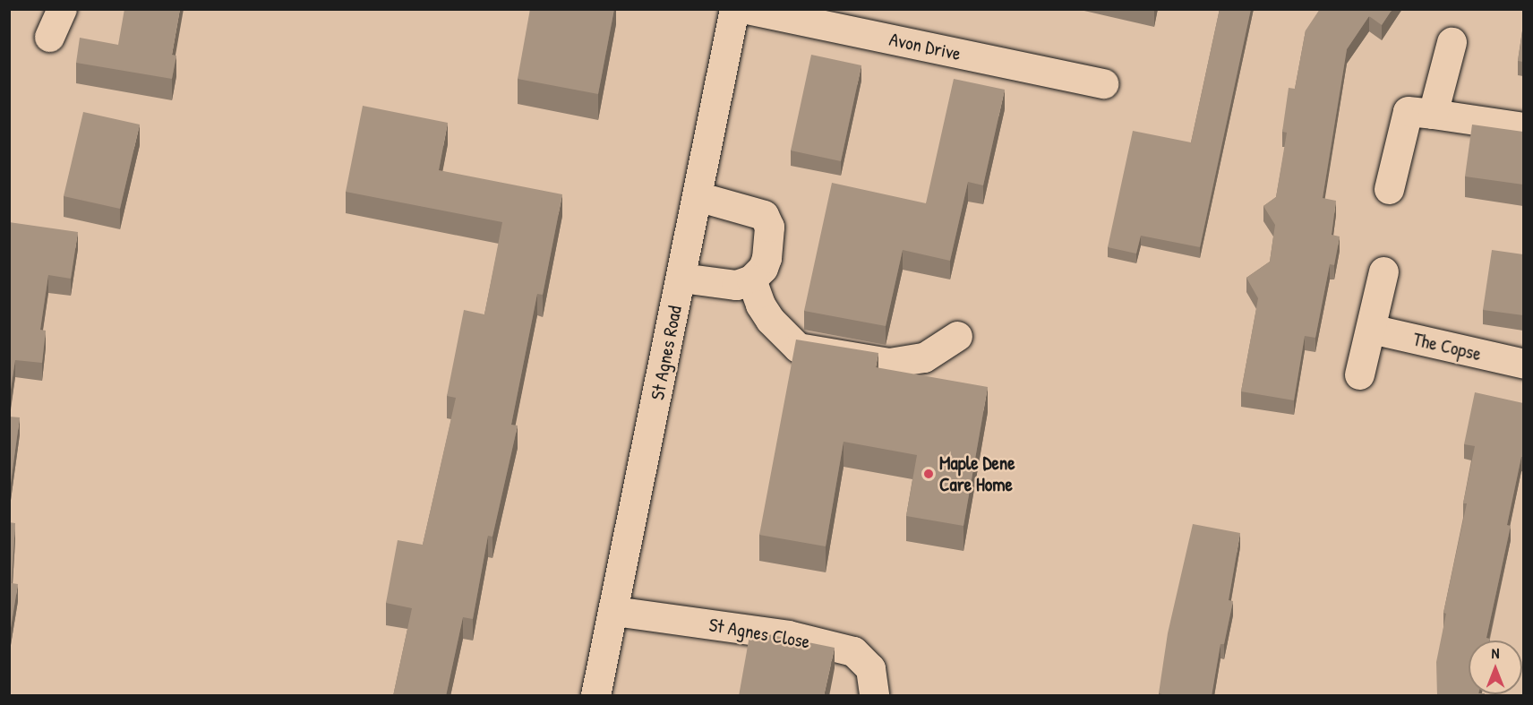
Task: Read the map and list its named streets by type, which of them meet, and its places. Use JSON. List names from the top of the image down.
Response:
{
  "streets": {
    "street": [
      "Avon Drive",
      "The Copse",
      "St Agnes Road",
      "St Agnes Close"
    ]
  },
  "crossings": [
    ["St Agnes Road", "St Agnes Close"]
  ],
  "places": ["Maple Dene Care Home"],
  "north": "top"
}
